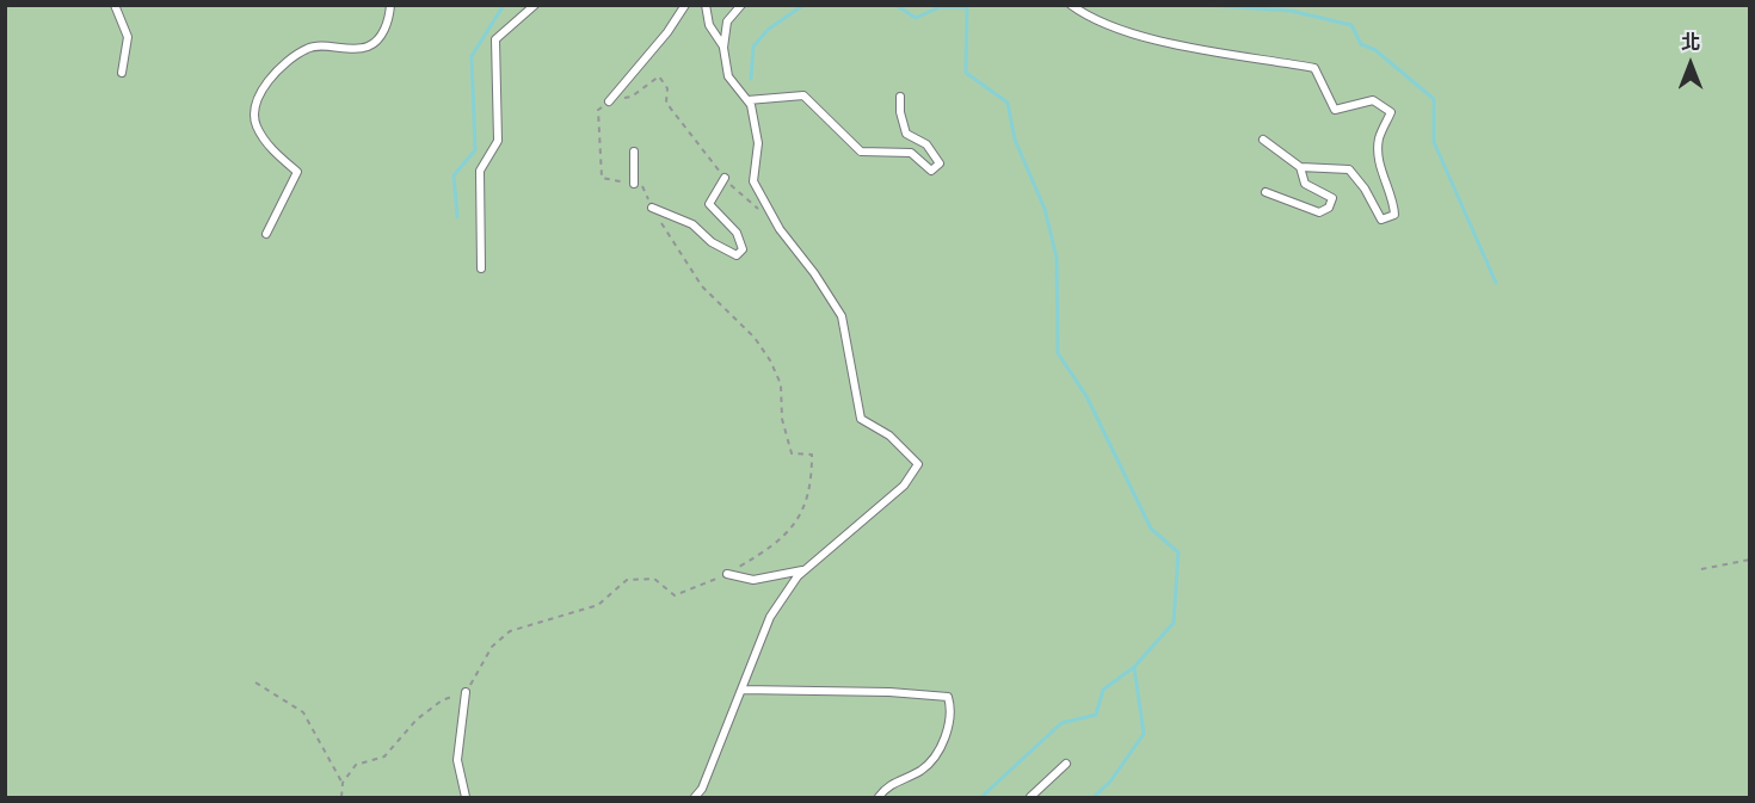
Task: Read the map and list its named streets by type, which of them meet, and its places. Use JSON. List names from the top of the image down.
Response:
{
  "north": "top"
}
